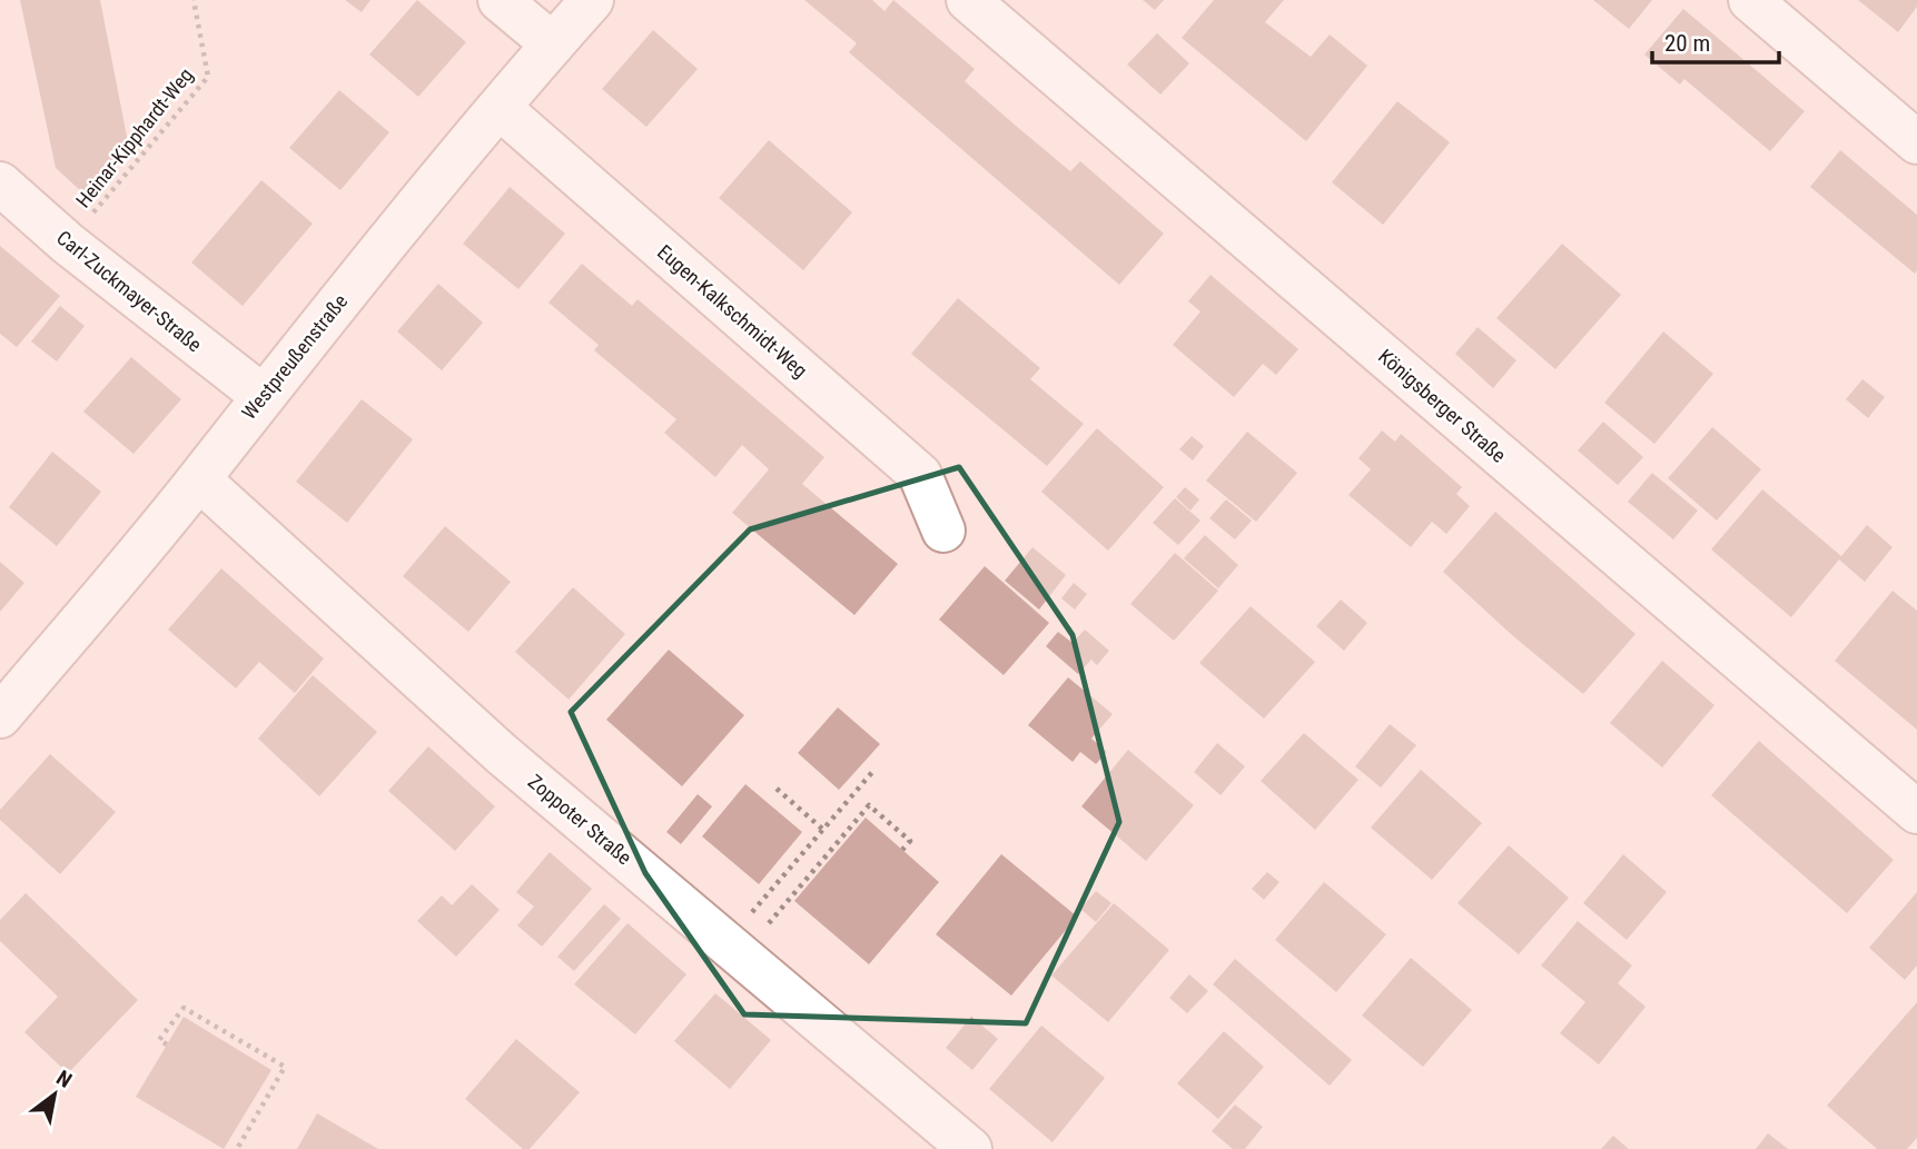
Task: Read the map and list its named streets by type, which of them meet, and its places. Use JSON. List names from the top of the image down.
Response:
{
  "streets": {
    "street": [
      "Carl-Zuckmayer-Straße",
      "Eugen-Kalkschmidt-Weg",
      "Westpreußenstraße",
      "Königsberger Straße",
      "Zoppoter Straße"
    ],
    "path": ["Heinar-Kipphardt-Weg"]
  },
  "crossings": [
    ["Heinar-Kipphardt-Weg", "Carl-Zuckmayer-Straße"],
    ["Carl-Zuckmayer-Straße", "Westpreußenstraße"],
    ["Eugen-Kalkschmidt-Weg", "Westpreußenstraße"],
    ["Westpreußenstraße", "Zoppoter Straße"]
  ],
  "scale_bar": "20 m",
  "north": "top right"
}
